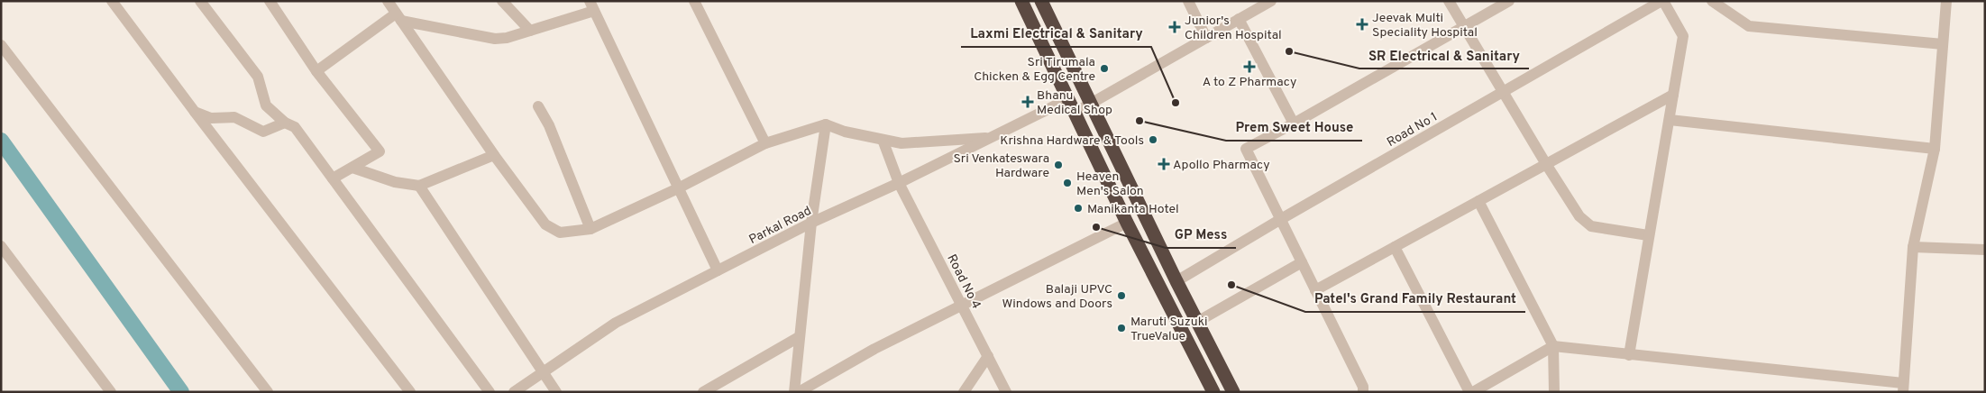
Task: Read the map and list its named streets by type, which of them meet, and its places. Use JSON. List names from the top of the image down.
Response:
{
  "streets": {
    "street": ["Road No 1", "Parkal Road", "Road No 4"]
  },
  "crossings": [
    ["Parkal Road", "Road No 4"]
  ],
  "places": {
    "health": [
      "Jeevak Multi Speciality Hospital",
      "Junior's Children Hospital",
      "A to Z Pharmacy",
      "Bhanu Medical Shop",
      "Apollo Pharmacy"
    ],
    "other": [
      "SR Electrical & Sanitary",
      "Sri Tirumala Chicken & Egg Centre",
      "Laxmi Electrical & Sanitary",
      "Prem Sweet House",
      "Krishna Hardware & Tools",
      "Sri Venkateswara Hardware",
      "Heaven Men's Salon",
      "Manikanta Hotel",
      "GP Mess",
      "Patel's Grand Family Restaurant",
      "Balaji UPVC Windows and Doors",
      "Maruti Suzuki TrueValue"
    ]
  }
}
